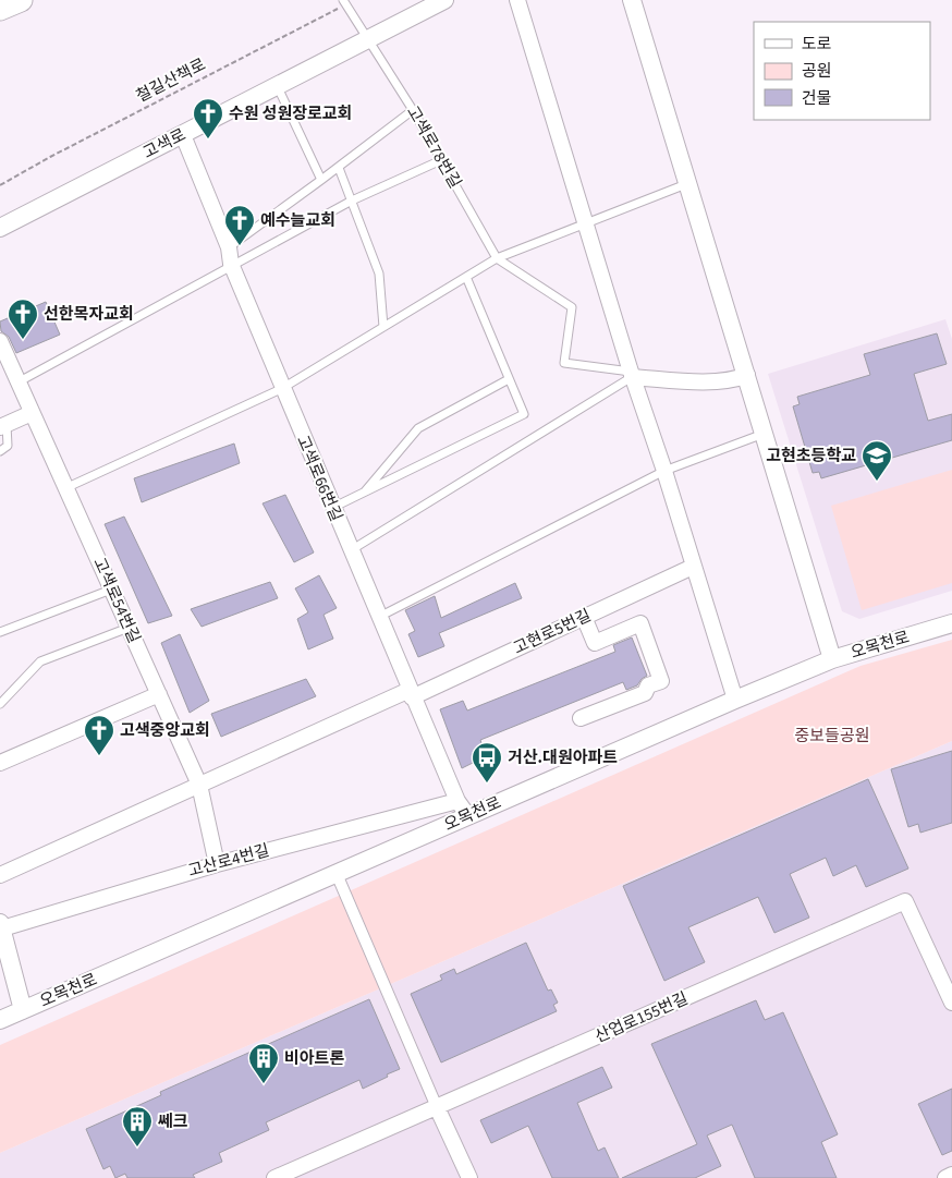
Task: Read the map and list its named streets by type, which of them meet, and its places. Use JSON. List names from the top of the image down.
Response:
{
  "streets": {
    "street": [
      "고색로",
      "고색로66번길",
      "고색로54번길",
      "고현로5번길",
      "오목천로",
      "고산로4번길",
      "산업로155번길"
    ],
    "lane": ["고색로78번길"],
    "path": ["철길산책로"]
  },
  "crossings": [
    ["철길산책로", "고색로78번길"],
    ["고색로", "고색로78번길"],
    ["고색로", "고색로66번길"],
    ["고색로66번길", "고현로5번길"],
    ["고색로66번길", "오목천로"],
    ["고색로66번길", "고산로4번길"],
    ["고색로54번길", "고현로5번길"],
    ["고색로54번길", "고산로4번길"]
  ],
  "parks": ["중보들공원"],
  "places": {
    "church": [
      "수원 성원장로교회",
      "예수늘교회",
      "선한목자교회",
      "고색중앙교회"
    ],
    "school or university": ["고현초등학교"],
    "bus stop": ["거산.대원아파트"],
    "building": ["비아트론", "쎄크"]
  },
  "legend": ["도로", "공원", "건물"]
}
